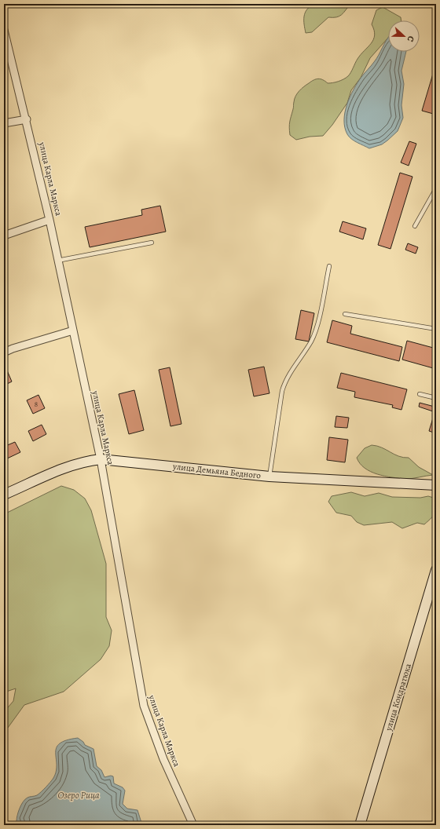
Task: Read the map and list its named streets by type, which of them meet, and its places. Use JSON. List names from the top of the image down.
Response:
{
  "streets": {
    "street": ["улица Карла Маркса", "улица Демьяна Бедного", "улица Кондратюка"]
  },
  "crossings": [
    ["улица Карла Маркса", "улица Демьяна Бедного"]
  ],
  "water": ["Озеро Рица"],
  "house_numbers": ["8"],
  "north": "right"
}
